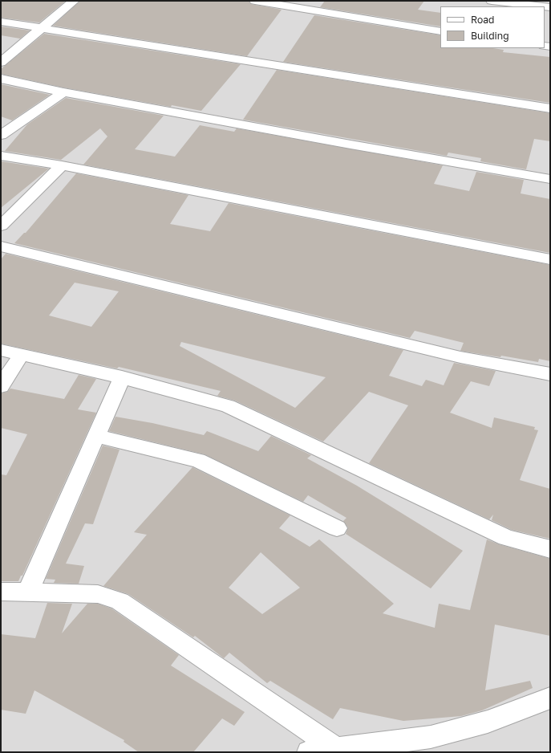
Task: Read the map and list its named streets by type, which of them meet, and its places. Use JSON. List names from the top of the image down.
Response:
{
  "legend": ["Road", "Building"]
}
